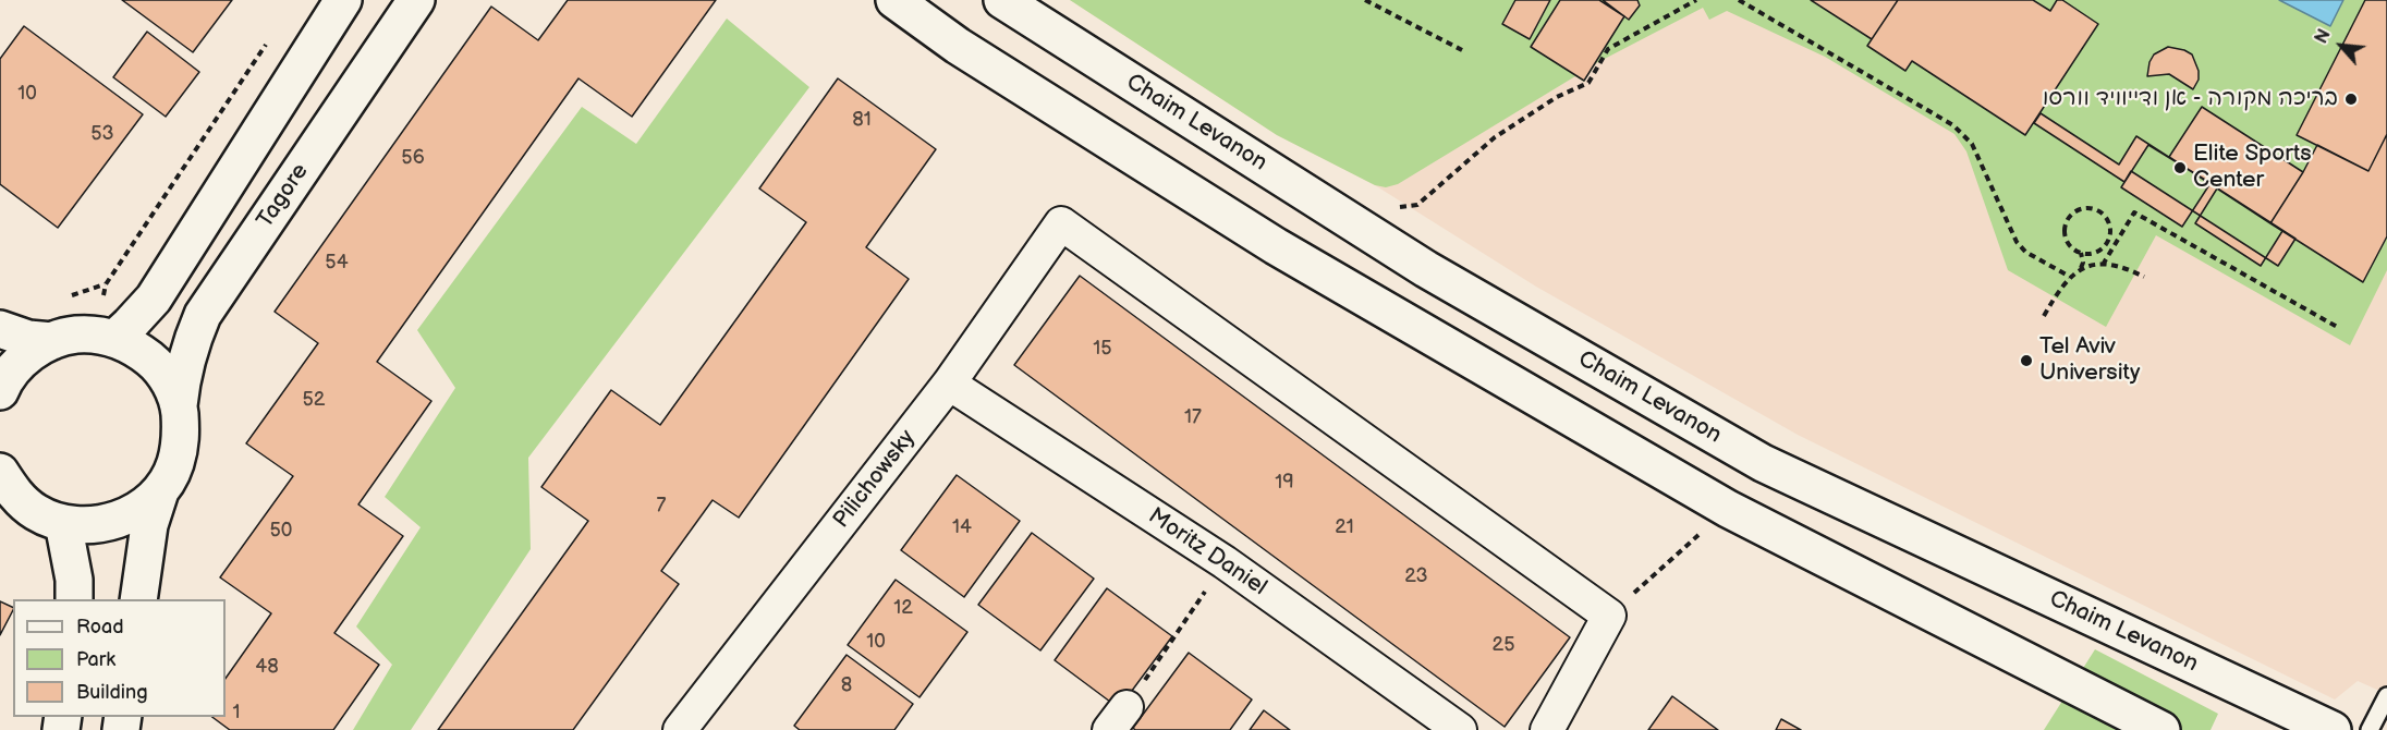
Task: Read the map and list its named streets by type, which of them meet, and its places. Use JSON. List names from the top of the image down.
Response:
{
  "streets": {
    "main road": ["Chaim Levanon", "Tagore"],
    "street": ["Pilichowsky", "Moritz Daniel"]
  },
  "crossings": [
    ["Pilichowsky", "Moritz Daniel"]
  ],
  "places": ["בריכה מקורה - אן ודייוויד וורסו", "Elite Sports Center", "Tel Aviv University"],
  "house_numbers": [
    "10",
    "81",
    "53",
    "56",
    "54",
    "15",
    "52",
    "17",
    "19",
    "7",
    "14",
    "21",
    "50",
    "23",
    "12",
    "10",
    "25",
    "48",
    "8",
    "1"
  ],
  "legend": ["Road", "Park", "Building"],
  "north": "top left"
}
